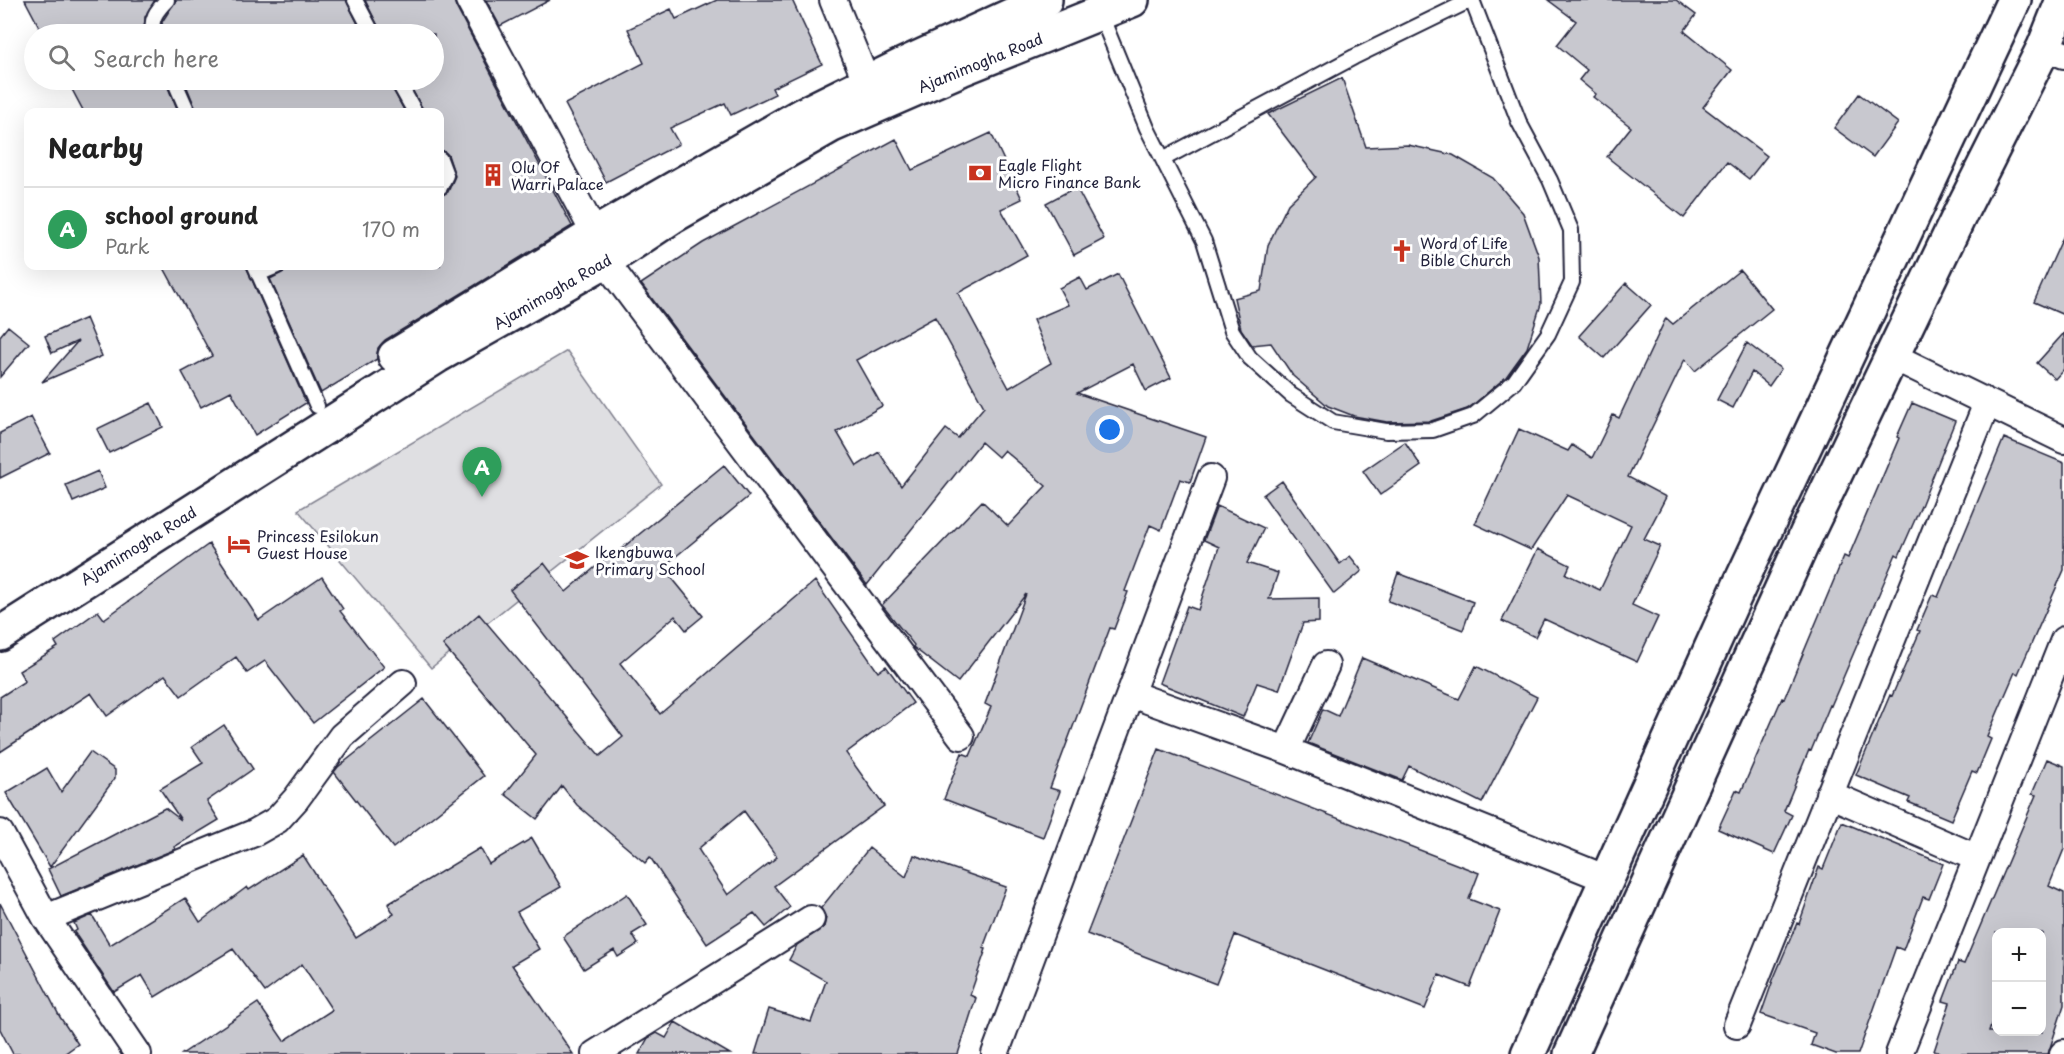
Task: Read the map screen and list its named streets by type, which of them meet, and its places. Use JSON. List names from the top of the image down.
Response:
{
  "streets": {
    "main road": ["Ajamimogha Road"]
  },
  "places": {
    "bank": ["Eagle Flight Micro Finance Bank"],
    "building": ["Olu Of Warri Palace"],
    "church": ["Word of Life Bible Church"],
    "hotel": ["Princess Esilokun Guest House"],
    "school or university": ["Ikengbuwa Primary School"]
  },
  "page": {
    "search": "Search here",
    "heading": "Nearby",
    "list": [
      {
        "mark": "A",
        "name": "school ground",
        "note": "Park",
        "value": "170 m"
      }
    ],
    "pins": "A",
    "map_buttons": ["+", "−"]
  }
}
